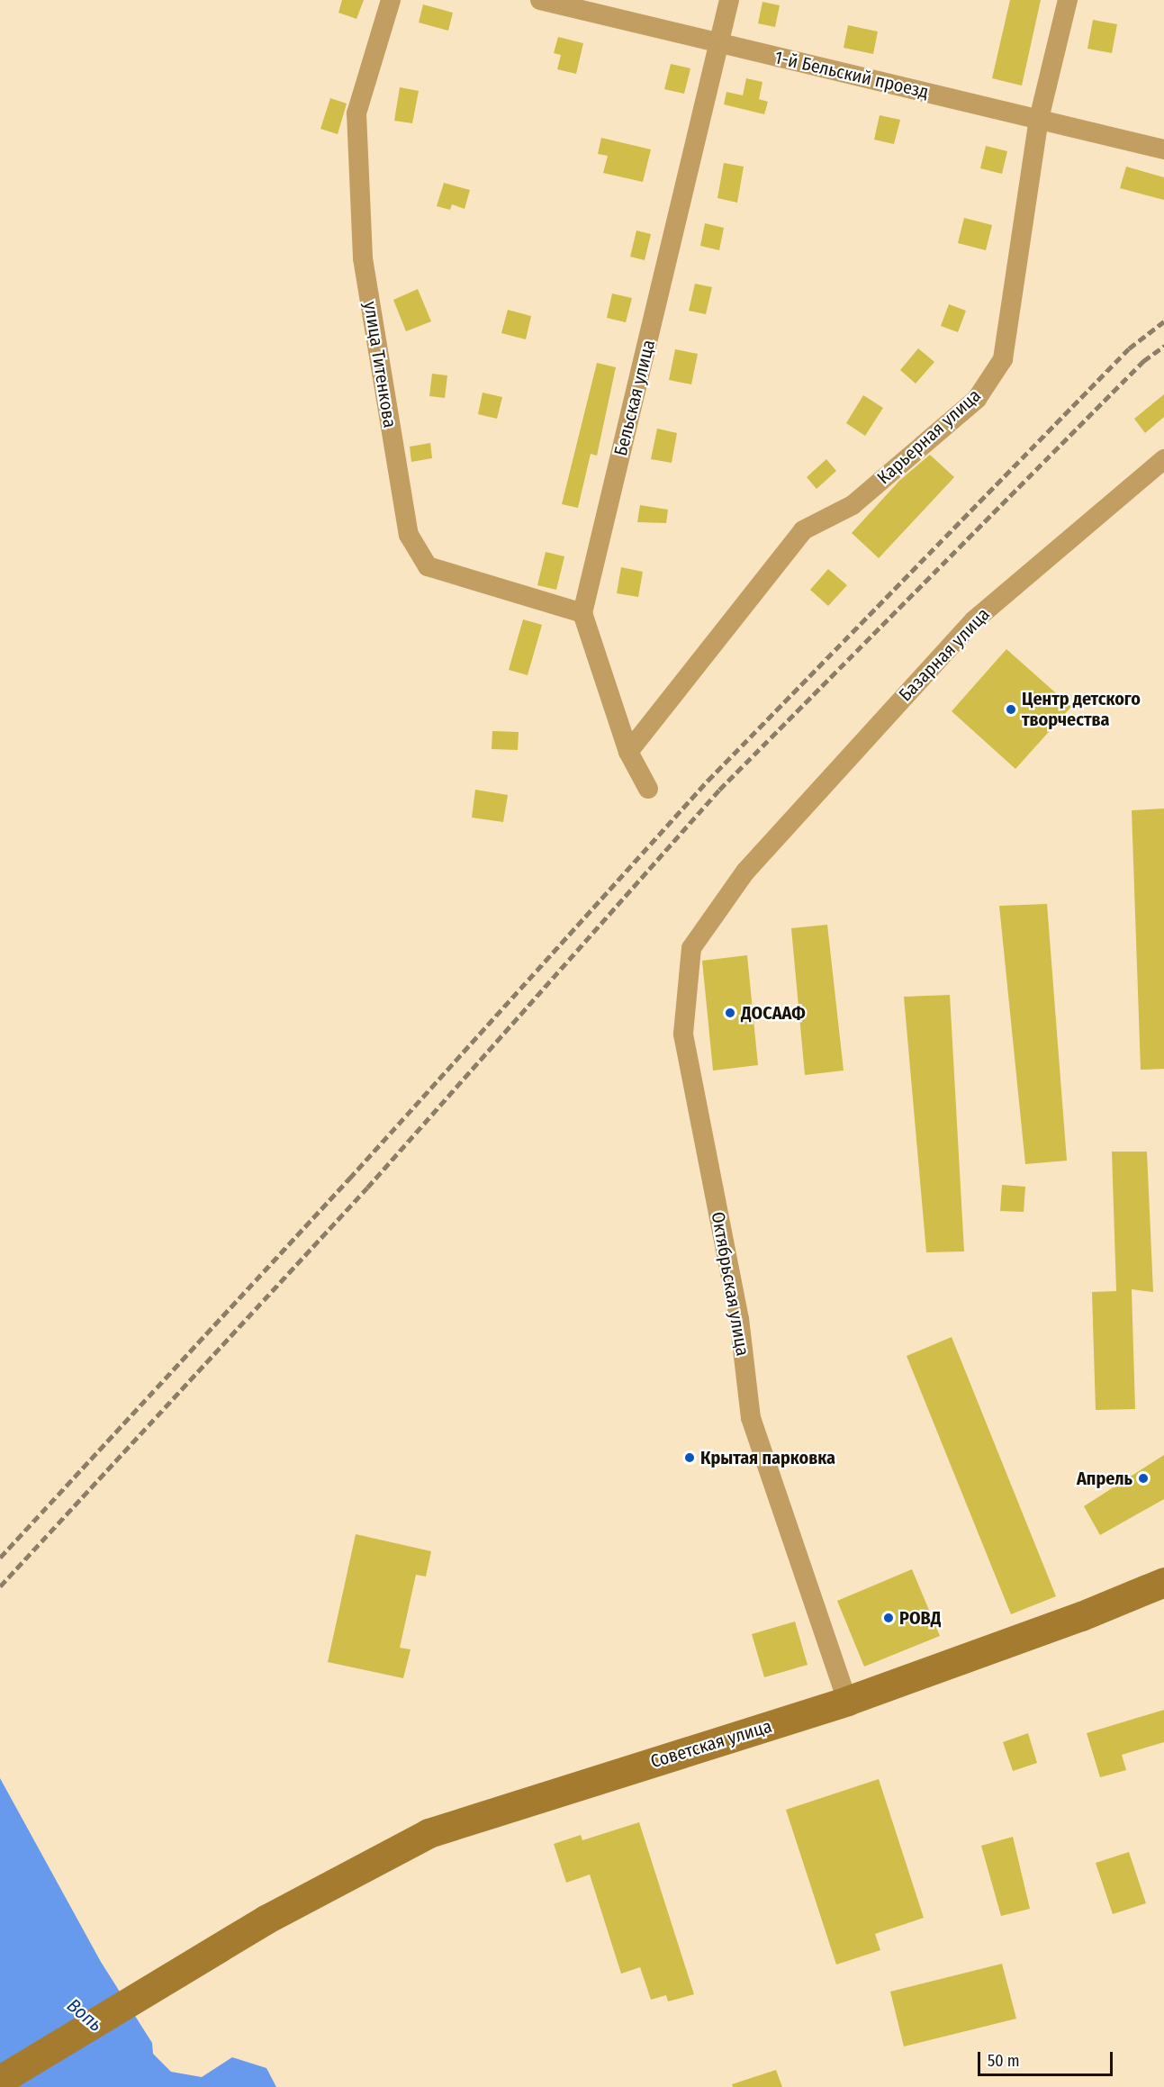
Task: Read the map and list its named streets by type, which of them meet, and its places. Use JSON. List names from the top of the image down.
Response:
{
  "streets": {
    "street": [
      "1-й Бельский проезд",
      "улица Титенкова",
      "Бельская улица",
      "Карьерная улица",
      "Базарная улица",
      "Октябрьская улица",
      "Советская улица"
    ]
  },
  "crossings": [
    ["1-й Бельский проезд", "Бельская улица"],
    ["1-й Бельский проезд", "Карьерная улица"],
    ["улица Титенкова", "Бельская улица"],
    ["Базарная улица", "Октябрьская улица"],
    ["Октябрьская улица", "Советская улица"]
  ],
  "water": ["Вопь"],
  "places": [
    "Центр детского творчества",
    "ДОСААФ",
    "Крытая парковка",
    "Апрель",
    "РОВД"
  ],
  "scale_bar": "50 m"
}
